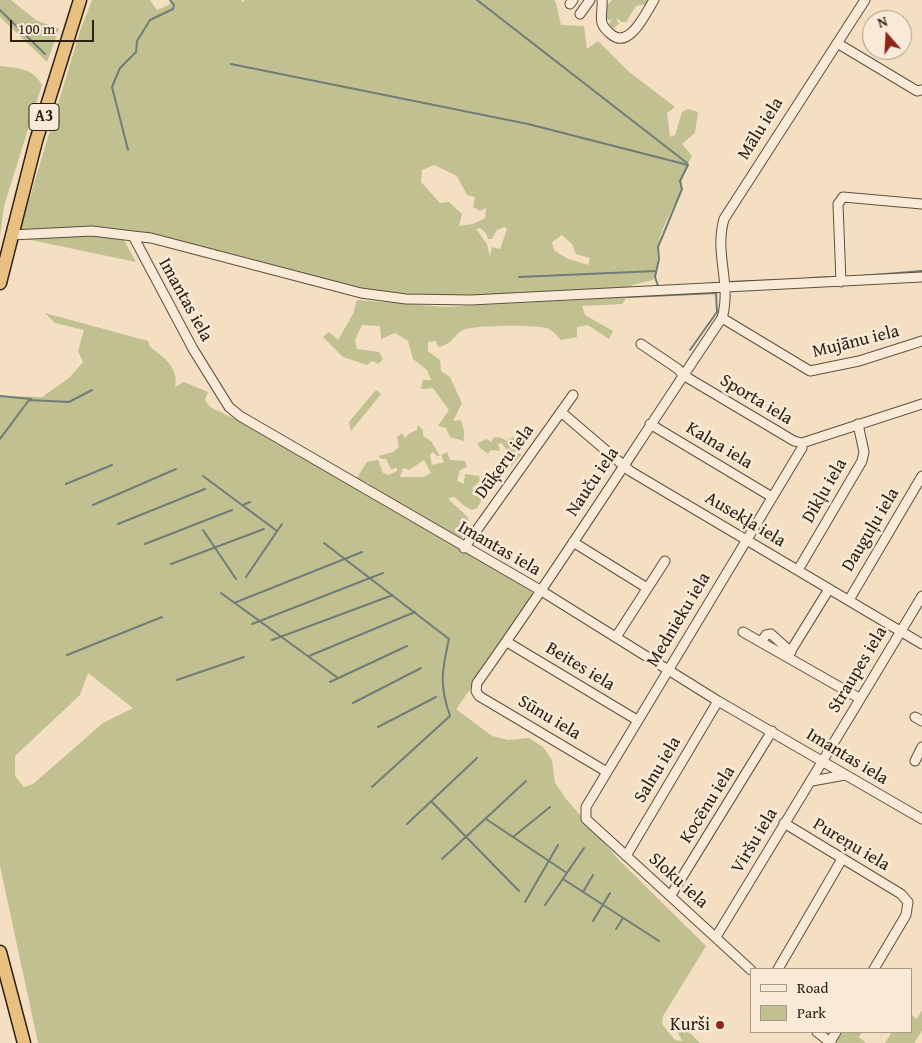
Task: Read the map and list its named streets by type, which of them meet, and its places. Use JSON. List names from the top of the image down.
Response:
{
  "streets": {
    "highway": ["A3"],
    "street": [
      "Mālu iela",
      "Imantas iela",
      "Mujānu iela",
      "Sporta iela",
      "Kalna iela",
      "Dūķeru iela",
      "Nauču iela",
      "Dikļu iela",
      "Ausekļa iela",
      "Dauguļu iela",
      "Mednieku iela",
      "Beites iela",
      "Straupes iela",
      "Sūnu iela",
      "Salnu iela",
      "Kocēnu iela",
      "Viršu iela",
      "Pureņu iela",
      "Sloku iela"
    ]
  },
  "crossings": [
    ["Mālu iela", "Nauču iela"],
    ["Imantas iela", "Dūķeru iela"],
    ["Imantas iela", "Nauču iela"],
    ["Imantas iela", "Mednieku iela"],
    ["Imantas iela", "Straupes iela"],
    ["Imantas iela", "Salnu iela"],
    ["Imantas iela", "Kocēnu iela"],
    ["Imantas iela", "Viršu iela"],
    ["Mujānu iela", "Nauču iela"],
    ["Sporta iela", "Nauču iela"],
    ["Sporta iela", "Dikļu iela"],
    ["Sporta iela", "Mednieku iela"],
    ["Kalna iela", "Nauču iela"],
    ["Kalna iela", "Mednieku iela"],
    ["Dūķeru iela", "Ausekļa iela"],
    ["Nauču iela", "Ausekļa iela"],
    ["Nauču iela", "Beites iela"],
    ["Nauču iela", "Sūnu iela"],
    ["Dikļu iela", "Ausekļa iela"],
    ["Ausekļa iela", "Dauguļu iela"],
    ["Ausekļa iela", "Mednieku iela"],
    ["Ausekļa iela", "Straupes iela"],
    ["Mednieku iela", "Beites iela"],
    ["Mednieku iela", "Sūnu iela"],
    ["Mednieku iela", "Sloku iela"],
    ["Straupes iela", "Viršu iela"],
    ["Salnu iela", "Sloku iela"],
    ["Kocēnu iela", "Sloku iela"],
    ["Viršu iela", "Pureņu iela"],
    ["Viršu iela", "Sloku iela"]
  ],
  "places": ["Kurši"],
  "legend": ["Road", "Park"],
  "scale_bar": "100 m",
  "north": "top"
}
